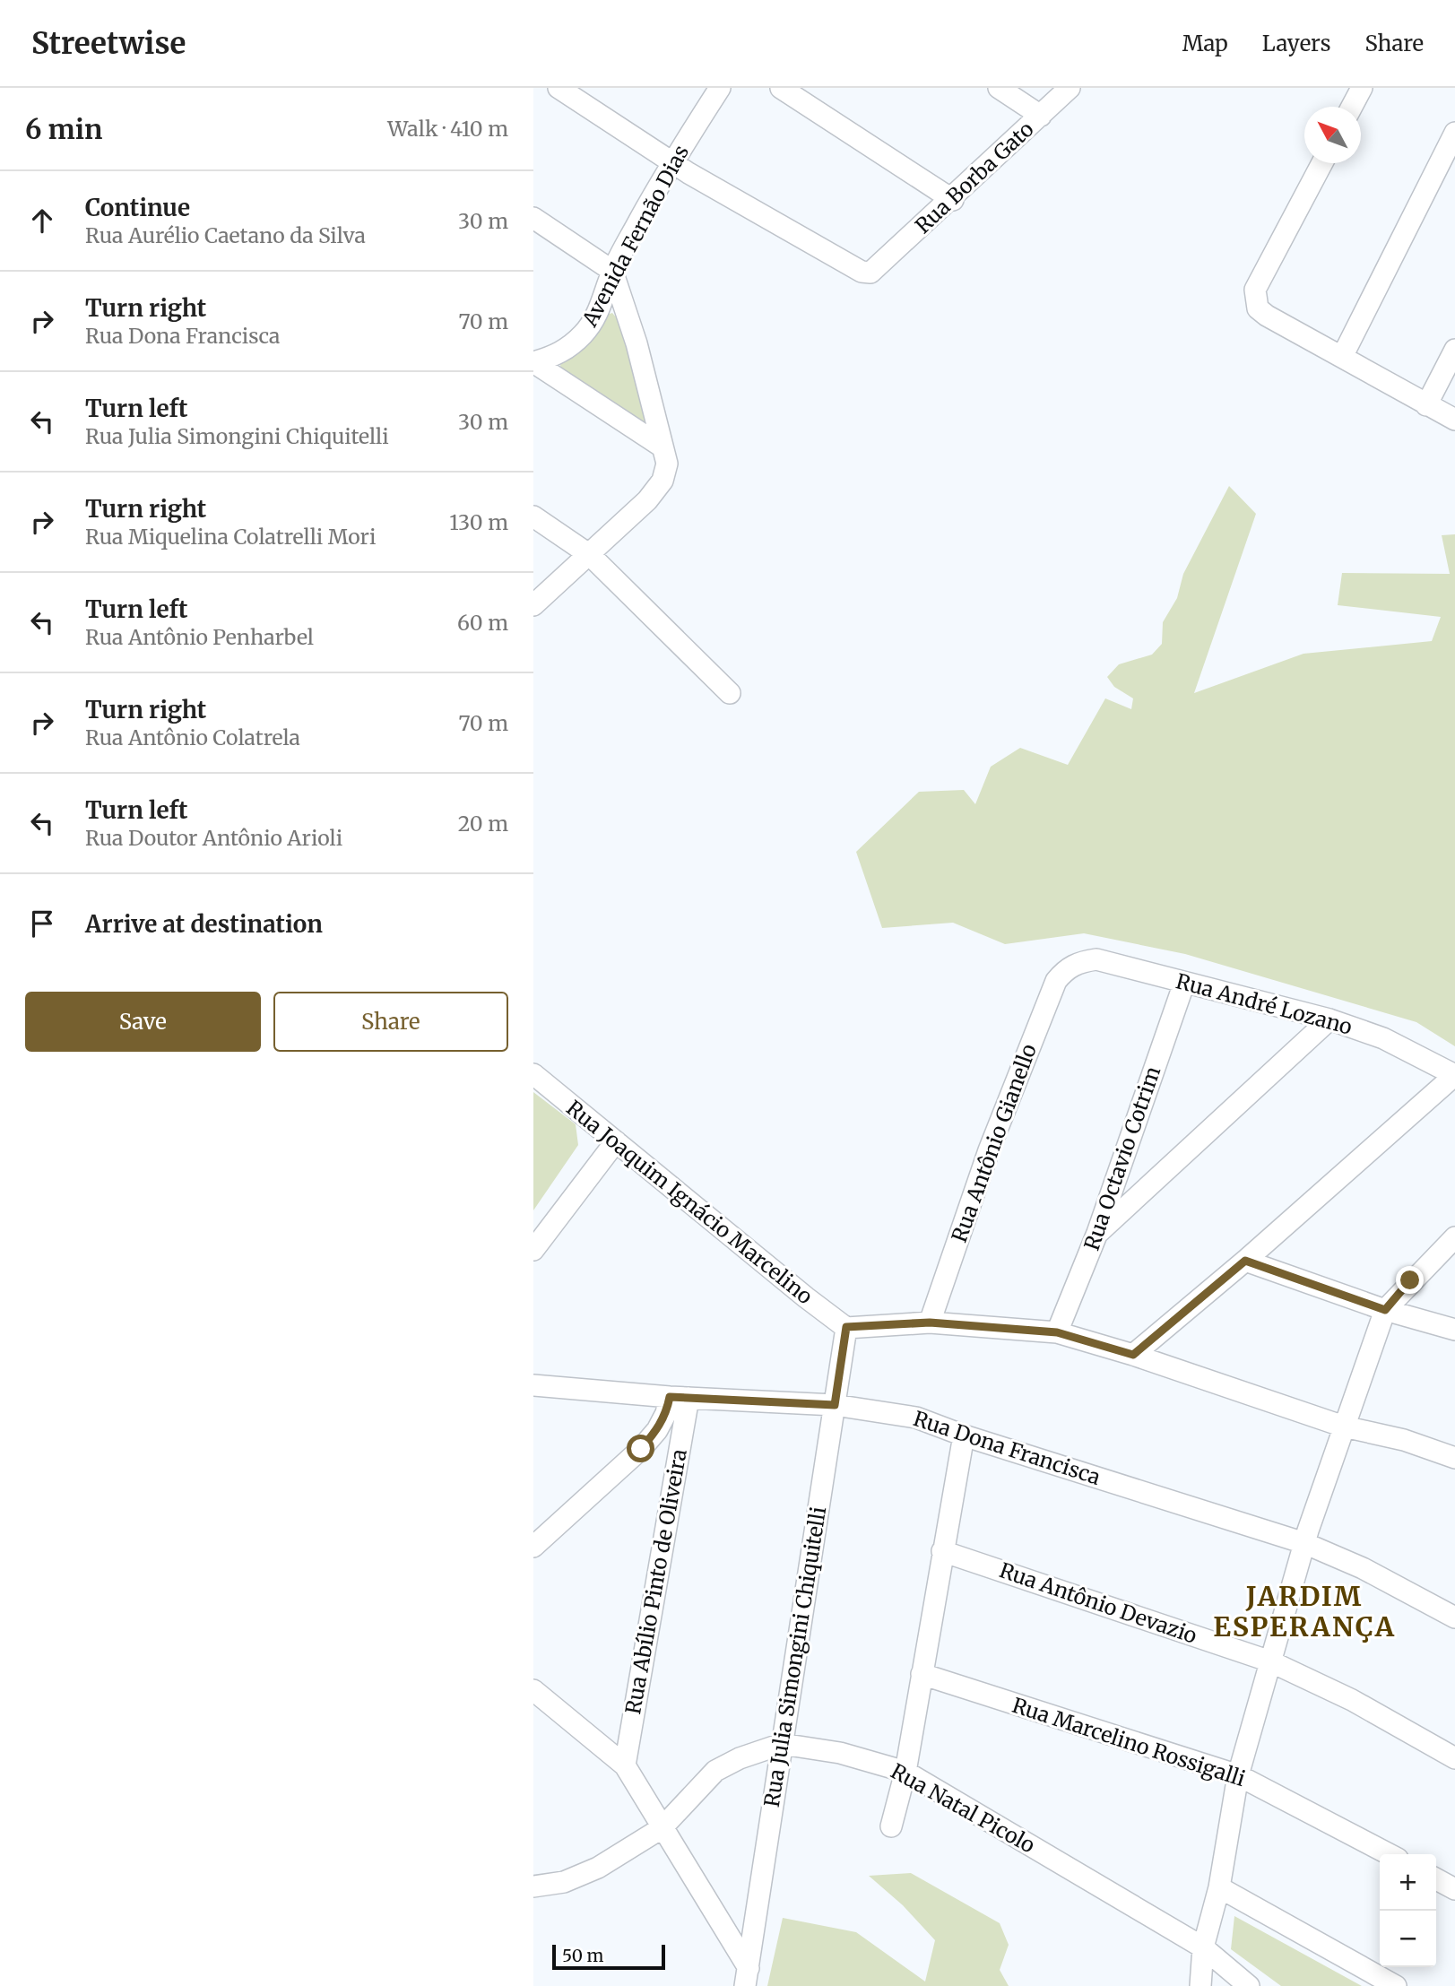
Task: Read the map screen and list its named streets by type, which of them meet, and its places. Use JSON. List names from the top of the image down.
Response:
{
  "streets": {
    "street": [
      "Rua Borba Gato",
      "Avenida Fernão Dias",
      "Rua André Lozano",
      "Rua Antônio Gianello",
      "Rua Octavio Cotrim",
      "Rua Joaquim Ignácio Marcelino",
      "Rua Dona Francisca",
      "Rua Abílio Pinto de Oliveira",
      "Rua Antônio Devazio",
      "Rua Julia Simongini Chiquitelli",
      "Rua Marcelino Rossigalli",
      "Rua Natal Picolo"
    ]
  },
  "crossings": [
    ["Rua Borba Gato", "Avenida Fernão Dias"],
    ["Rua André Lozano", "Rua Antônio Gianello"],
    ["Rua André Lozano", "Rua Octavio Cotrim"],
    ["Rua Joaquim Ignácio Marcelino", "Rua Julia Simongini Chiquitelli"],
    ["Rua Dona Francisca", "Rua Abílio Pinto de Oliveira"],
    ["Rua Dona Francisca", "Rua Julia Simongini Chiquitelli"],
    ["Rua Julia Simongini Chiquitelli", "Rua Natal Picolo"]
  ],
  "districts": ["JARDIM ESPERANÇA"],
  "scale_bar": "50 m",
  "north": "top left",
  "page": {
    "header": "Streetwise",
    "nav": ["Map", "Layers", "Share"],
    "heading": ["6 min", "Walk · 410 m"],
    "list": [
      ["Continue", "Rua Aurélio Caetano da Silva", "30 m"],
      ["Turn right", "Rua Dona Francisca", "70 m"],
      ["Turn left", "Rua Julia Simongini Chiquitelli", "30 m"],
      ["Turn right", "Rua Miquelina Colatrelli Mori", "130 m"],
      ["Turn left", "Rua Antônio Penharbel", "60 m"],
      ["Turn right", "Rua Antônio Colatrela", "70 m"],
      ["Turn left", "Rua Doutor Antônio Arioli", "20 m"],
      "Arrive at destination"
    ],
    "buttons": ["Save", "Share"],
    "map_buttons": ["+", "−"],
    "scale": "50 m"
  }
}
